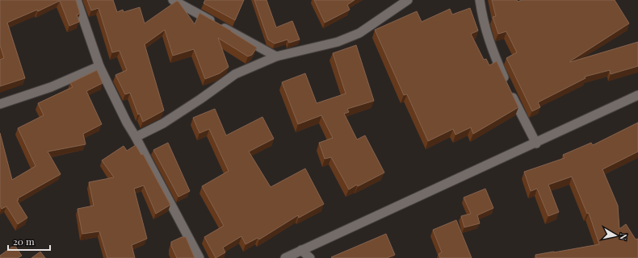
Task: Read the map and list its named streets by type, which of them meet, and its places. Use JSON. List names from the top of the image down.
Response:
{
  "scale_bar": "20 m",
  "north": "right"
}
